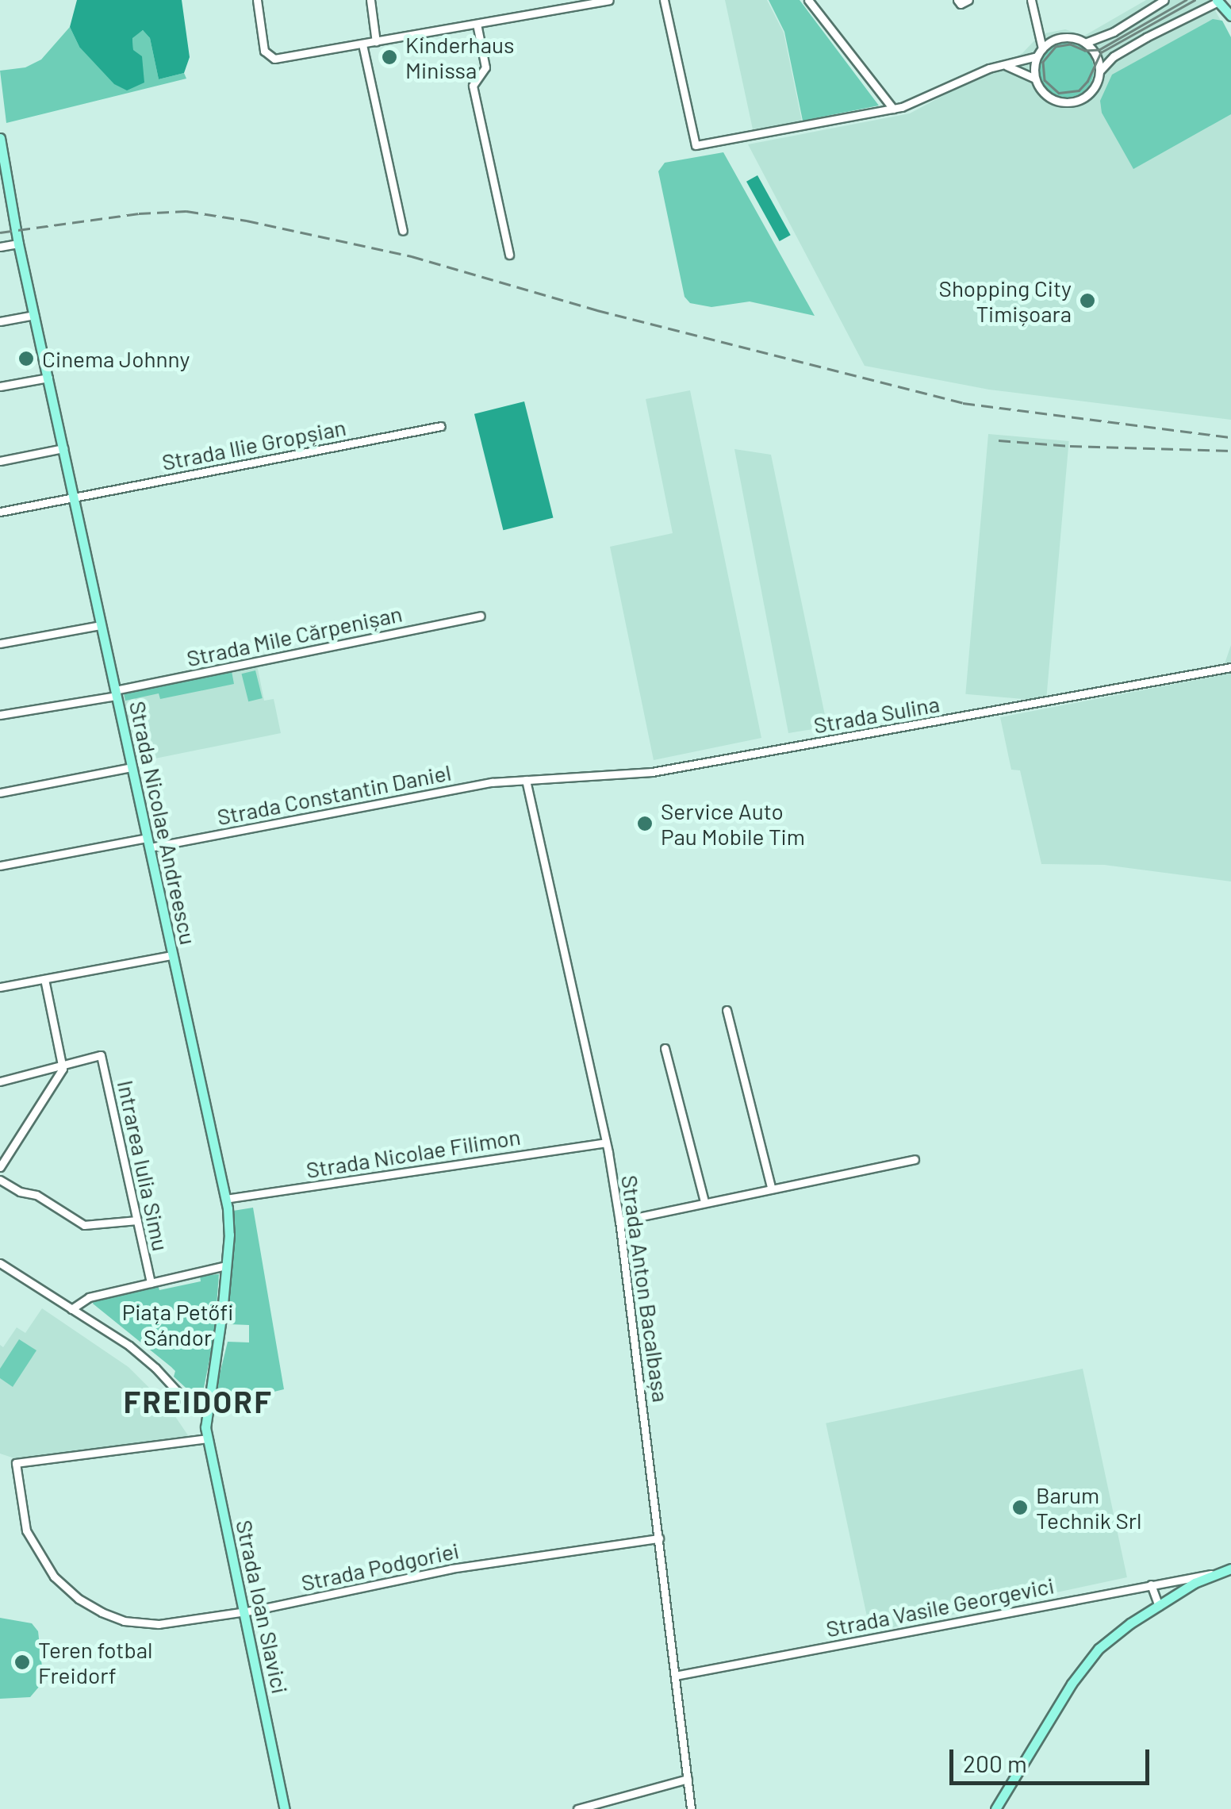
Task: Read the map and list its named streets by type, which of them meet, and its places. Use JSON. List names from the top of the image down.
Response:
{
  "streets": {
    "main road": ["Strada Nicolae Andreescu", "Strada Ioan Slavici"],
    "street": [
      "Strada Ilie Gropșian",
      "Strada Mile Cărpenișan",
      "Strada Sulina",
      "Strada Constantin Daniel",
      "Strada Nicolae Filimon",
      "Intrarea Iulia Simu",
      "Strada Anton Bacalbașa",
      "Strada Podgoriei",
      "Strada Vasile Georgevici"
    ]
  },
  "crossings": [
    ["Strada Ilie Gropșian", "Strada Nicolae Andreescu"],
    ["Strada Mile Cărpenișan", "Strada Nicolae Andreescu"],
    ["Strada Sulina", "Strada Constantin Daniel"],
    ["Strada Sulina", "Strada Anton Bacalbașa"],
    ["Strada Constantin Daniel", "Strada Nicolae Andreescu"],
    ["Strada Constantin Daniel", "Strada Anton Bacalbașa"],
    ["Strada Nicolae Andreescu", "Strada Nicolae Filimon"],
    ["Strada Nicolae Andreescu", "Strada Ioan Slavici"],
    ["Strada Nicolae Filimon", "Strada Anton Bacalbașa"],
    ["Strada Anton Bacalbașa", "Strada Podgoriei"],
    ["Strada Anton Bacalbașa", "Strada Vasile Georgevici"],
    ["Strada Podgoriei", "Strada Ioan Slavici"]
  ],
  "districts": ["FREIDORF"],
  "parks": ["Piața Petőfi Sándor"],
  "places": [
    "Kinderhaus Minissa",
    "Shopping City Timișoara",
    "Cinema Johnny",
    "Service Auto Pau Mobile Tim",
    "Barum Technik Srl",
    "Teren fotbal Freidorf"
  ],
  "scale_bar": "200 m"
}
